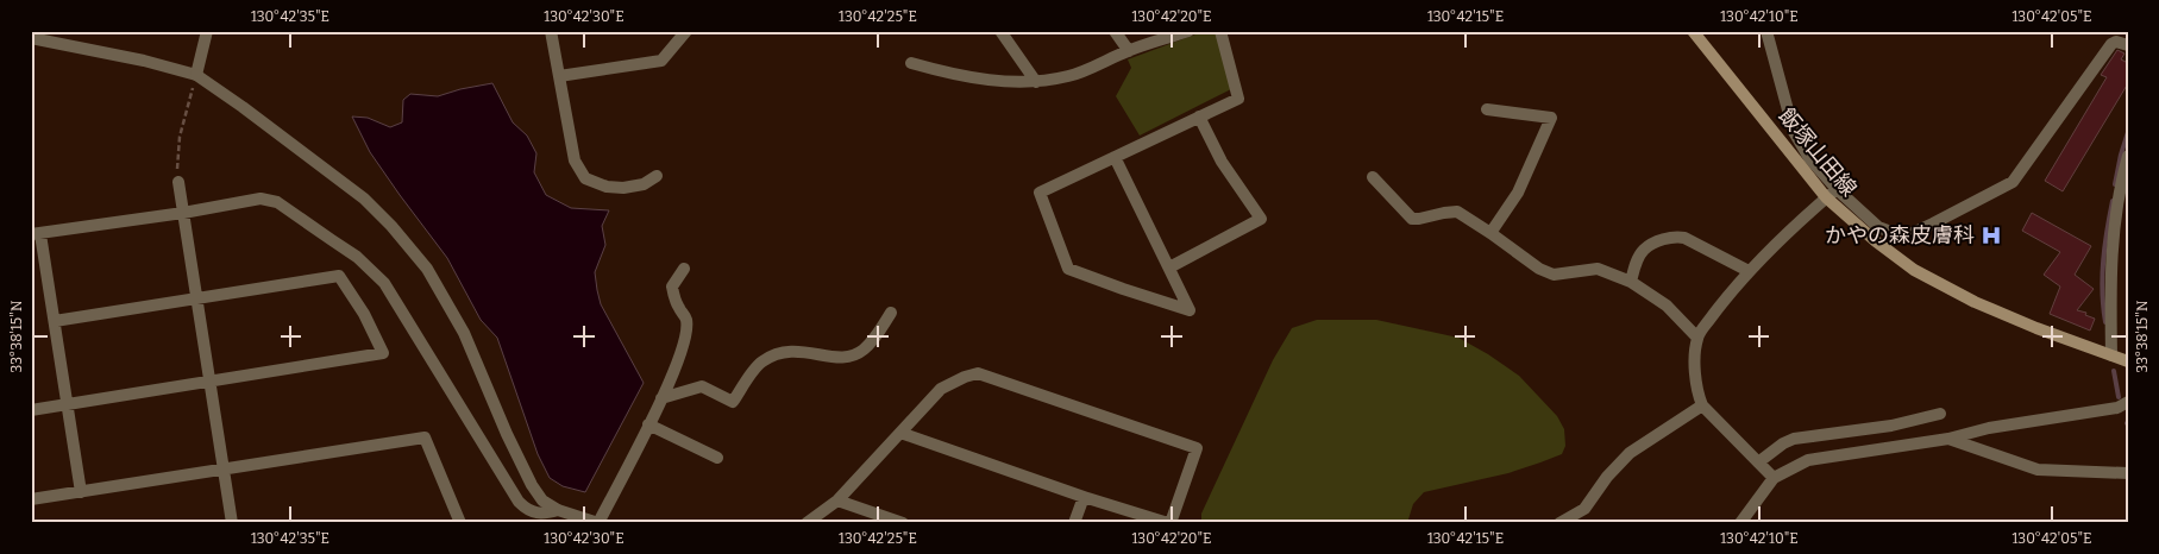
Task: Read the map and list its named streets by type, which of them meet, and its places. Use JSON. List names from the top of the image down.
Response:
{
  "streets": {
    "main road": ["飯塚山田線"]
  },
  "places": {
    "hospital": ["かやの森皮膚科"]
  },
  "coordinates": [
    "130°42'35\"E",
    "130°42'30\"E",
    "130°42'25\"E",
    "130°42'20\"E",
    "130°42'15\"E",
    "130°42'10\"E",
    "130°42'05\"E",
    "33°38'15\"N"
  ]
}
